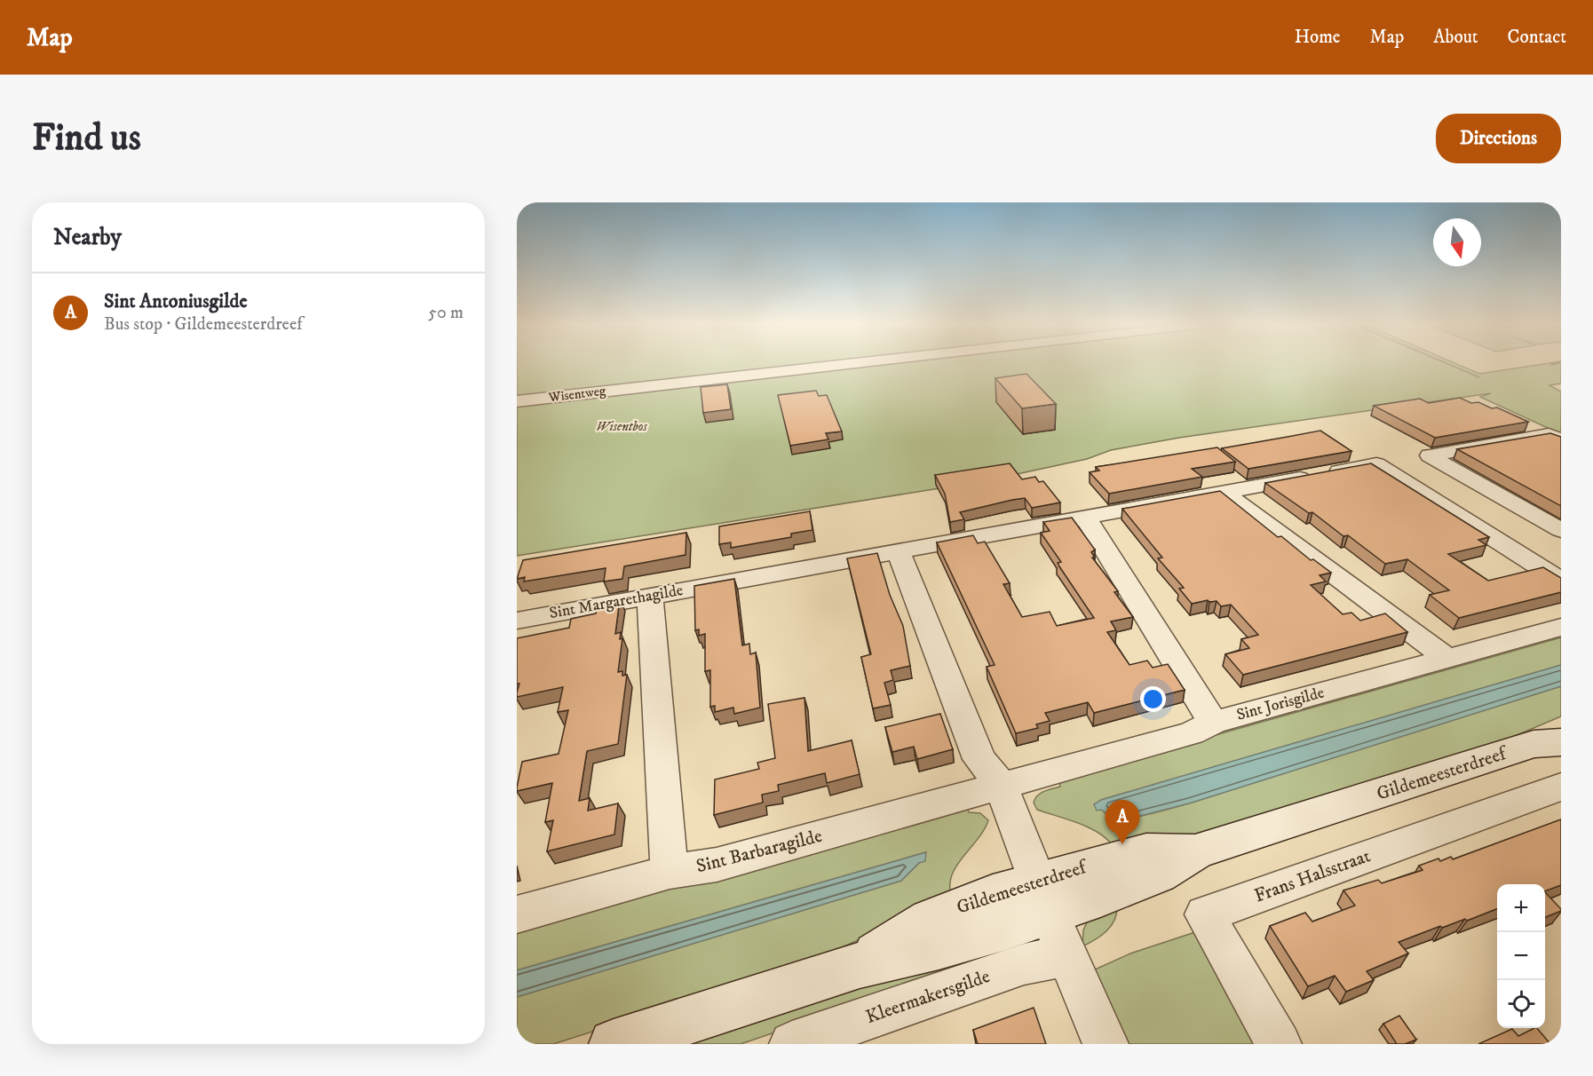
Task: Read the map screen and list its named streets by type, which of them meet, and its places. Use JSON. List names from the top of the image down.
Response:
{
  "streets": {
    "street": [
      "Wisentweg",
      "Sint Margarethagilde",
      "Sint Jorisgilde",
      "Gildemeesterdreef",
      "Sint Barbaragilde",
      "Frans Halsstraat",
      "Kleermakersgilde"
    ]
  },
  "crossings": [
    ["Sint Jorisgilde", "Sint Barbaragilde"]
  ],
  "parks": ["Wisentbos"],
  "north": "bottom",
  "page": {
    "header": "Map",
    "nav": [
      "Home",
      "Map",
      "About",
      "Contact"
    ],
    "buttons": "Directions",
    "title": "Find us",
    "heading": "Nearby",
    "list": [
      {
        "mark": "A",
        "name": "Sint Antoniusgilde",
        "note": "Bus stop · Gildemeesterdreef",
        "value": "50 m"
      }
    ],
    "pins": "A",
    "map_buttons": ["+", "−"]
  }
}
